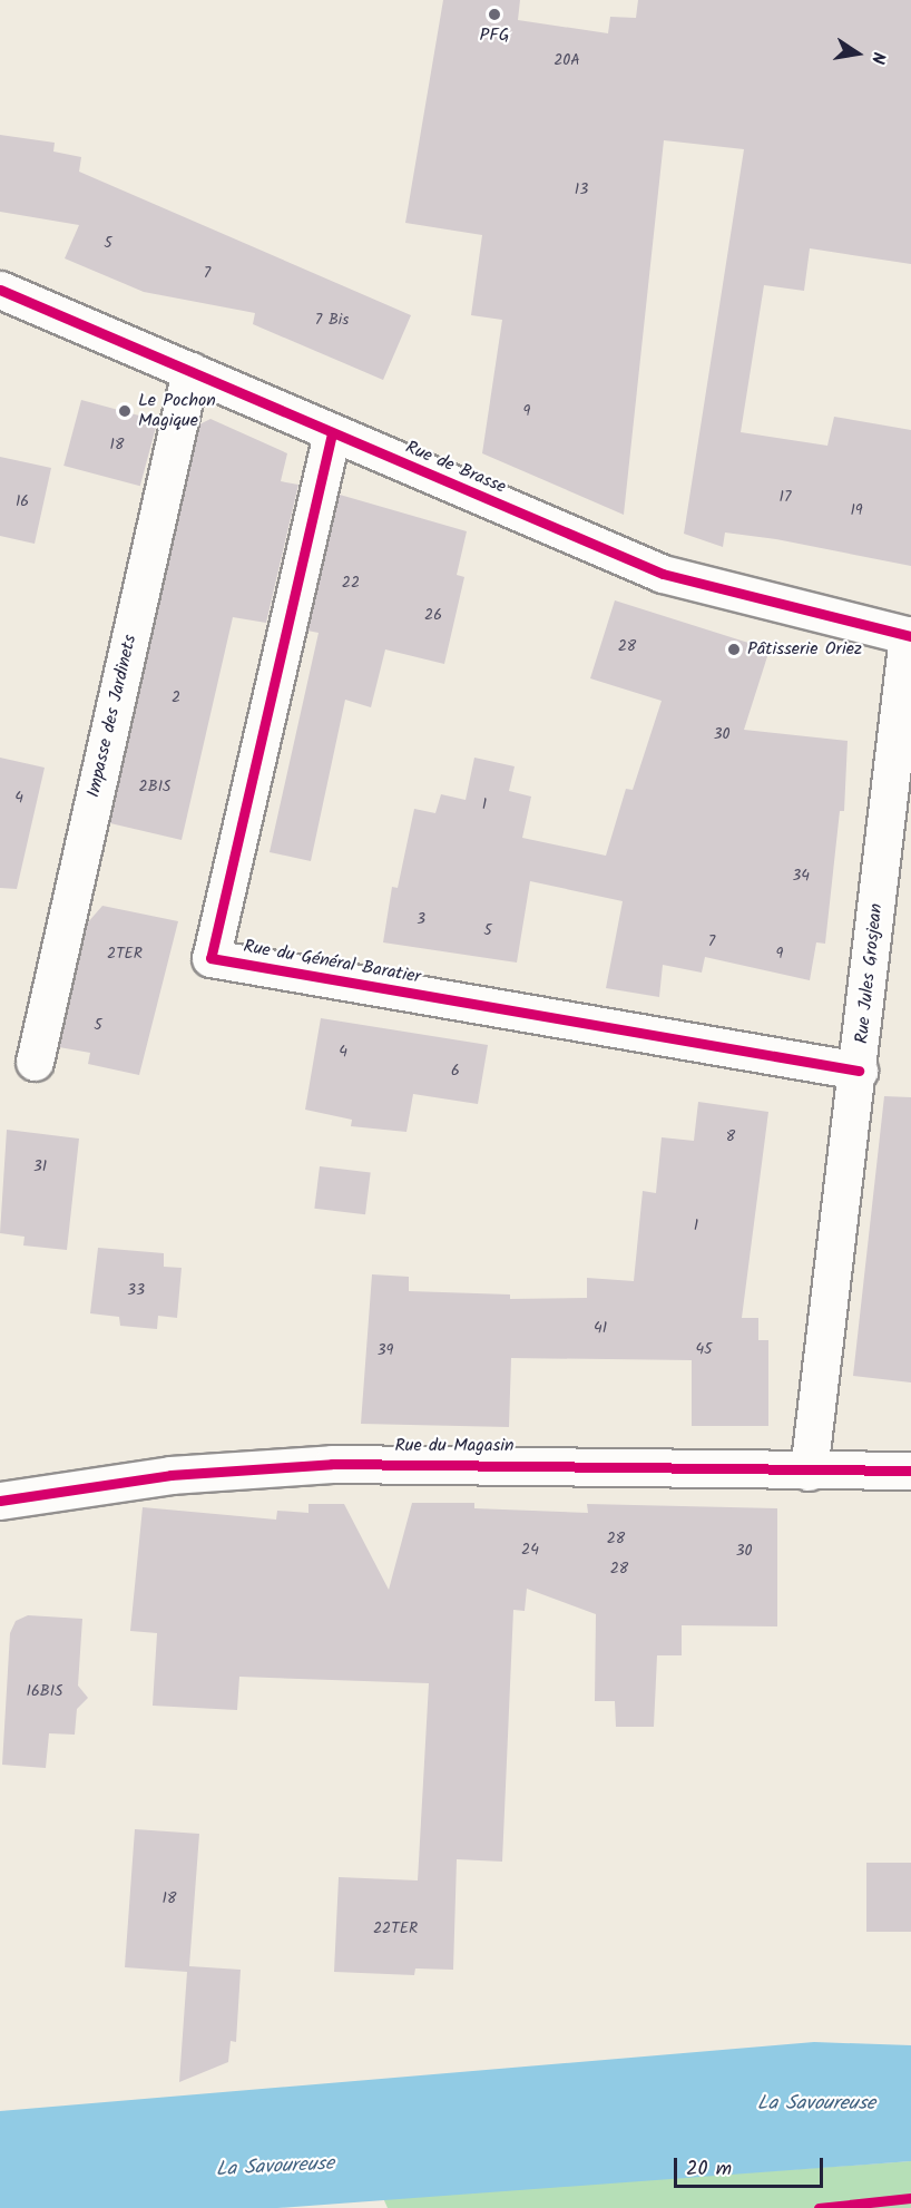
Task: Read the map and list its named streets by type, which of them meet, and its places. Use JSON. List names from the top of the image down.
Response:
{
  "streets": {
    "street": [
      "Rue de Brasse",
      "Impasse des Jardinets",
      "Rue du Général Baratier",
      "Rue Jules Grosjean",
      "Rue du Magasin"
    ]
  },
  "crossings": [
    ["Rue de Brasse", "Impasse des Jardinets"],
    ["Rue de Brasse", "Rue du Général Baratier"],
    ["Rue de Brasse", "Rue Jules Grosjean"],
    ["Rue du Général Baratier", "Rue Jules Grosjean"],
    ["Rue Jules Grosjean", "Rue du Magasin"]
  ],
  "water": ["La Savoureuse"],
  "places": ["PFG", "Le Pochon Magique", "Pâtisserie Oriez"],
  "house_numbers": [
    "20A",
    "13",
    "5",
    "7",
    "7 Bis",
    "9",
    "18",
    "17",
    "16",
    "19",
    "22",
    "26",
    "28",
    "2",
    "30",
    "2BIS",
    "4",
    "1",
    "34",
    "3",
    "5",
    "7",
    "2TER",
    "9",
    "5",
    "4",
    "6",
    "8",
    "31",
    "1",
    "33",
    "41",
    "45",
    "39",
    "28",
    "24",
    "30",
    "28",
    "16BIS",
    "18",
    "22TER"
  ],
  "scale_bar": "20 m",
  "north": "right"
}
